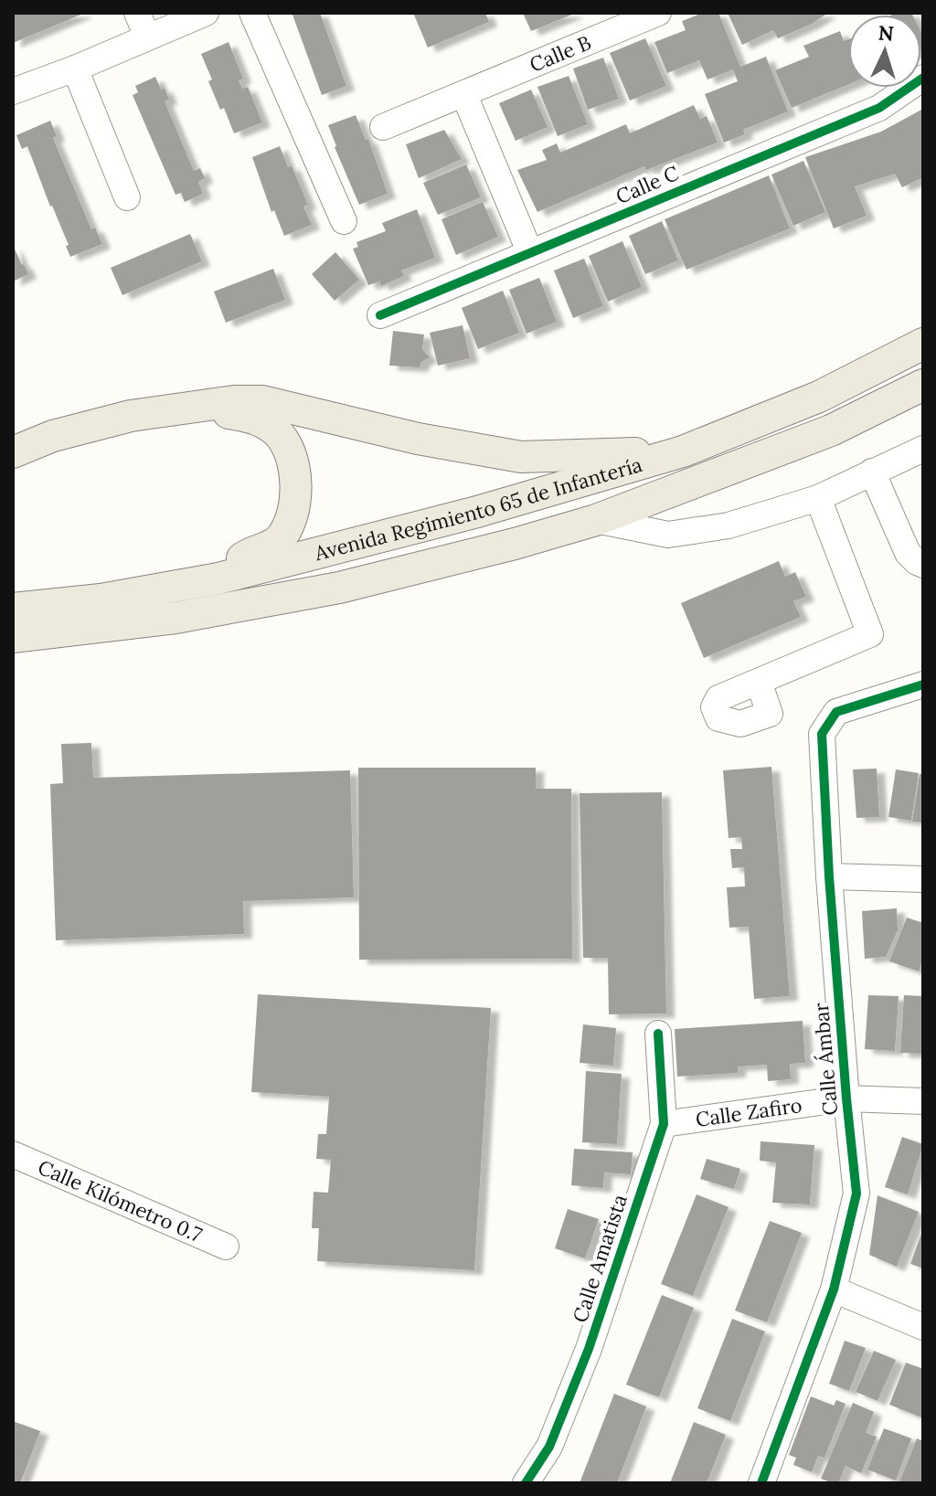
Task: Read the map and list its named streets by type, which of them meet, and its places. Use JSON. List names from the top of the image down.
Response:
{
  "streets": {
    "main road": ["Avenida Regimiento 65 de Infantería"],
    "street": [
      "Calle B",
      "Calle C",
      "Calle Ámbar",
      "Calle Zafiro",
      "Calle Kilómetro 0.7",
      "Calle Amatista"
    ]
  },
  "crossings": [
    ["Calle Ámbar", "Calle Zafiro"],
    ["Calle Zafiro", "Calle Amatista"]
  ],
  "north": "top"
}
